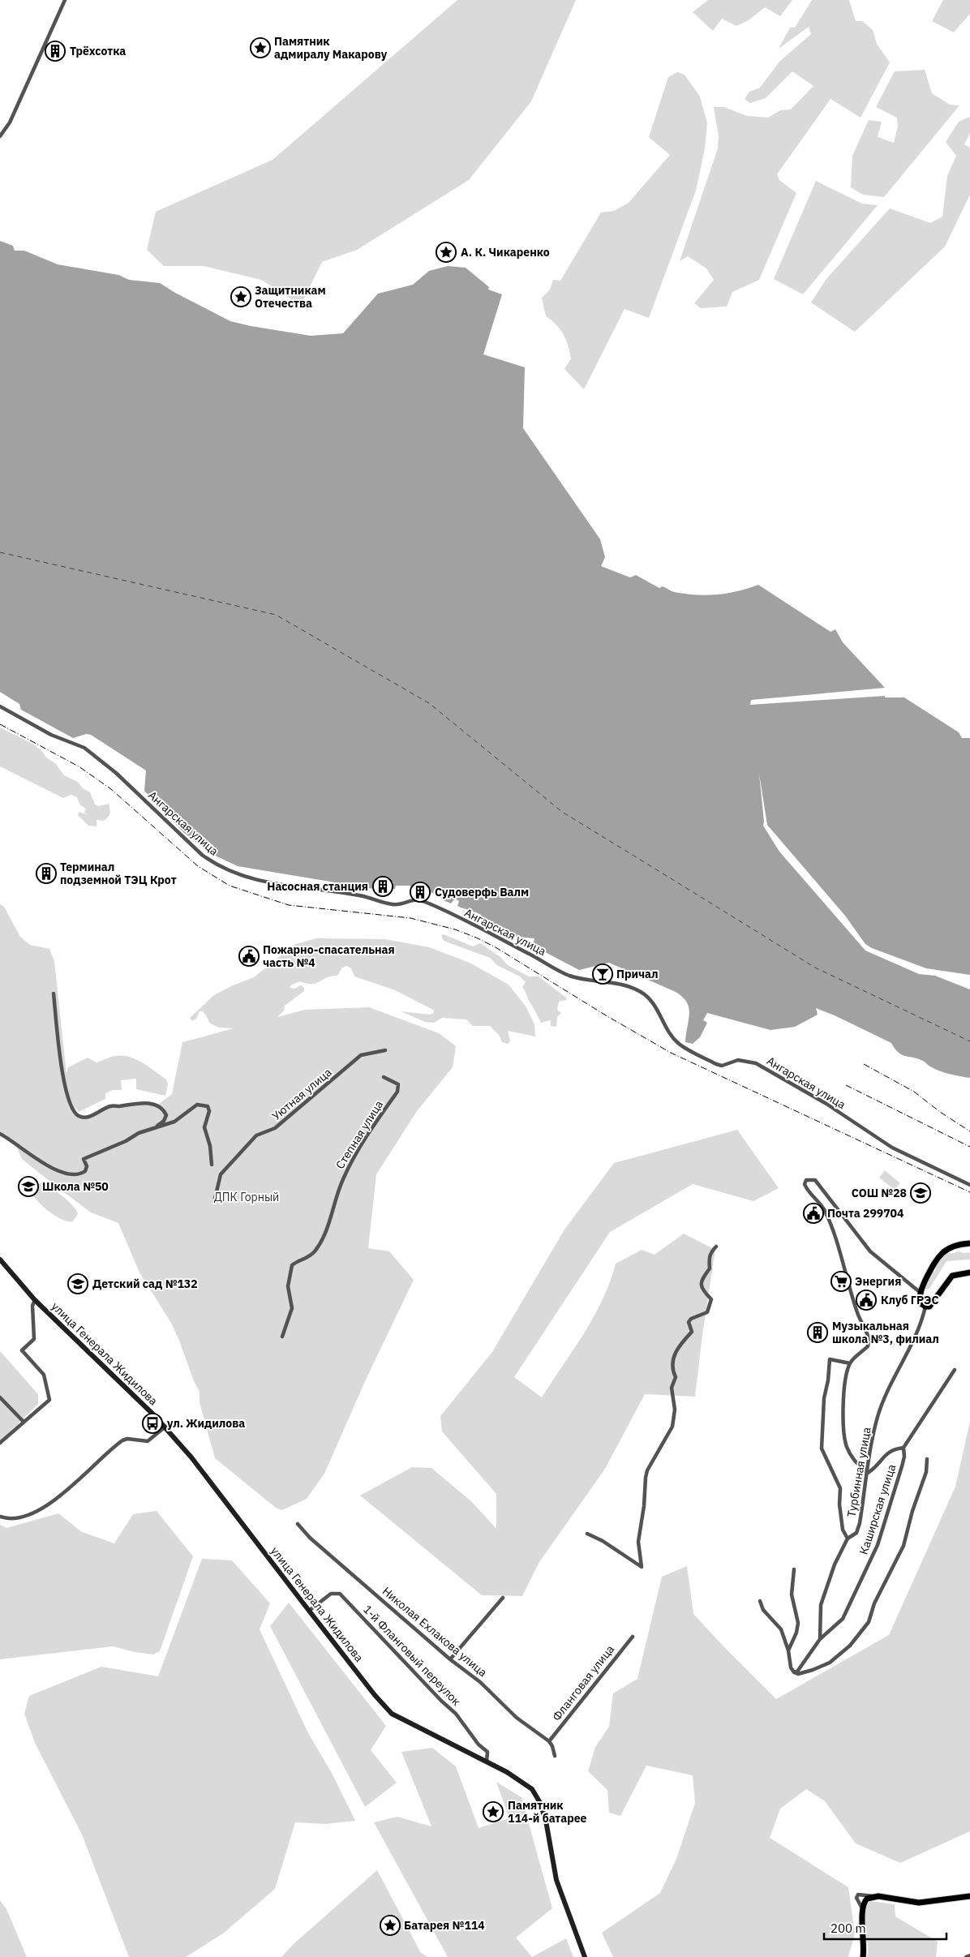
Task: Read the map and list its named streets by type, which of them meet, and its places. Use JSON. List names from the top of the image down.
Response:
{
  "streets": {
    "main road": ["улица Генерала Жидилова"],
    "street": [
      "Ангарская улица",
      "Уютная улица",
      "Степная улица",
      "Турбинная улица",
      "Каширская улица",
      "Николая Ехлакова улица",
      "1-й Фланговый переулок",
      "Фланговая улица"
    ]
  },
  "crossings": [
    ["улица Генерала Жидилова", "1-й Фланговый переулок"],
    ["Турбинная улица", "Каширская улица"],
    ["Николая Ехлакова улица", "Фланговая улица"]
  ],
  "parks": ["ДПК Горный"],
  "places": {
    "place": [
      "Памятник адмиралу Макарову",
      "А. К. Чикаренко",
      "Защитникам Отечества",
      "Памятник 114-й батарее",
      "Батарея №114"
    ],
    "building": [
      "Трёхсотка",
      "Терминал подземной ТЭЦ Крот",
      "Насосная станция",
      "Судоверфь Валм",
      "Музыкальная школа №3, филиал"
    ],
    "public building": ["Пожарно-спасательная часть №4", "Почта 299704", "Клуб ГРЭС"],
    "bar": ["Причал"],
    "school or university": ["Школа №50", "СОШ №28", "Детский сад №132"],
    "supermarket": ["Энергия"],
    "bus stop": ["ул. Жидилова"]
  },
  "scale_bar": "200 m"
}
